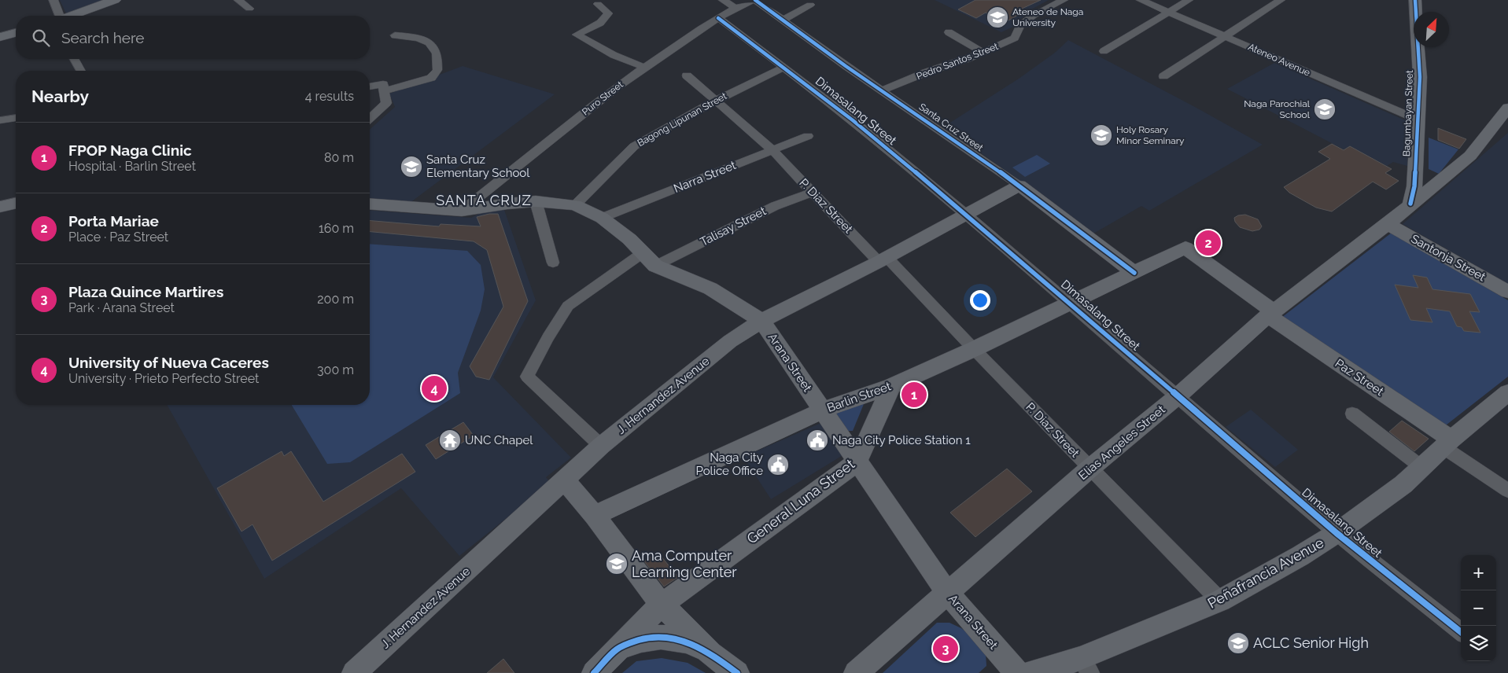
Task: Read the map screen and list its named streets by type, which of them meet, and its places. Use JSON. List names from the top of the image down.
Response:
{
  "streets": {
    "street": [
      "Ateneo Avenue",
      "Pedro Santos Street",
      "Puro Street",
      "Dimasalang Street",
      "Bagumbayan Street",
      "Bagong Lipunan Street",
      "Santa Cruz Street",
      "Narra Street",
      "P. Diaz Street",
      "Talisay Street",
      "Santonja Street",
      "Arana Street",
      "Paz Street",
      "J. Hernandez Avenue",
      "Barlin Street",
      "Elias Angeles Street",
      "General Luna Street",
      "Peñafrancia Avenue"
    ]
  },
  "crossings": [
    ["Ateneo Avenue", "Bagumbayan Street"],
    ["Pedro Santos Street", "Santa Cruz Street"],
    ["Puro Street", "Dimasalang Street"],
    ["Puro Street", "Santa Cruz Street"],
    ["Puro Street", "Arana Street"],
    ["Dimasalang Street", "Bagong Lipunan Street"],
    ["Dimasalang Street", "J. Hernandez Avenue"],
    ["Dimasalang Street", "Barlin Street"],
    ["Dimasalang Street", "Elias Angeles Street"],
    ["Dimasalang Street", "Peñafrancia Avenue"],
    ["Bagumbayan Street", "Elias Angeles Street"],
    ["Bagong Lipunan Street", "P. Diaz Street"],
    ["Bagong Lipunan Street", "Arana Street"],
    ["Santa Cruz Street", "J. Hernandez Avenue"],
    ["Santa Cruz Street", "Barlin Street"],
    ["Narra Street", "P. Diaz Street"],
    ["Narra Street", "Arana Street"],
    ["P. Diaz Street", "Talisay Street"],
    ["P. Diaz Street", "J. Hernandez Avenue"],
    ["P. Diaz Street", "Barlin Street"],
    ["P. Diaz Street", "Elias Angeles Street"],
    ["P. Diaz Street", "Peñafrancia Avenue"],
    ["Talisay Street", "Arana Street"],
    ["Santonja Street", "Elias Angeles Street"],
    ["Arana Street", "J. Hernandez Avenue"],
    ["Arana Street", "Barlin Street"],
    ["Arana Street", "Elias Angeles Street"],
    ["Arana Street", "General Luna Street"],
    ["Paz Street", "Barlin Street"],
    ["Paz Street", "Elias Angeles Street"],
    ["Paz Street", "Peñafrancia Avenue"],
    ["Barlin Street", "General Luna Street"]
  ],
  "districts": ["SANTA CRUZ"],
  "places": {
    "school or university": [
      "Ateneo de Naga University",
      "Naga Parochial School",
      "Holy Rosary Minor Seminary",
      "Santa Cruz Elementary School",
      "Ama Computer Learning Center",
      "ACLC Senior High"
    ],
    "temple": ["UNC Chapel"],
    "public building": ["Naga City Police Station 1", "Naga City Police Office"]
  },
  "north": "top right",
  "page": {
    "search": "Search here",
    "heading": ["Nearby", "4 results"],
    "list": [
      {
        "mark": "1",
        "name": "FPOP Naga Clinic",
        "note": "Hospital · Barlin Street",
        "value": "80 m"
      },
      {
        "mark": "2",
        "name": "Porta Mariae",
        "note": "Place · Paz Street",
        "value": "160 m"
      },
      {
        "mark": "3",
        "name": "Plaza Quince Martires",
        "note": "Park · Arana Street",
        "value": "200 m"
      },
      {
        "mark": "4",
        "name": "University of Nueva Caceres",
        "note": "University · Prieto Perfecto Street",
        "value": "300 m"
      }
    ],
    "pins": [
      "2",
      "4",
      "1",
      "3"
    ],
    "map_buttons": ["+", "−"]
  }
}
